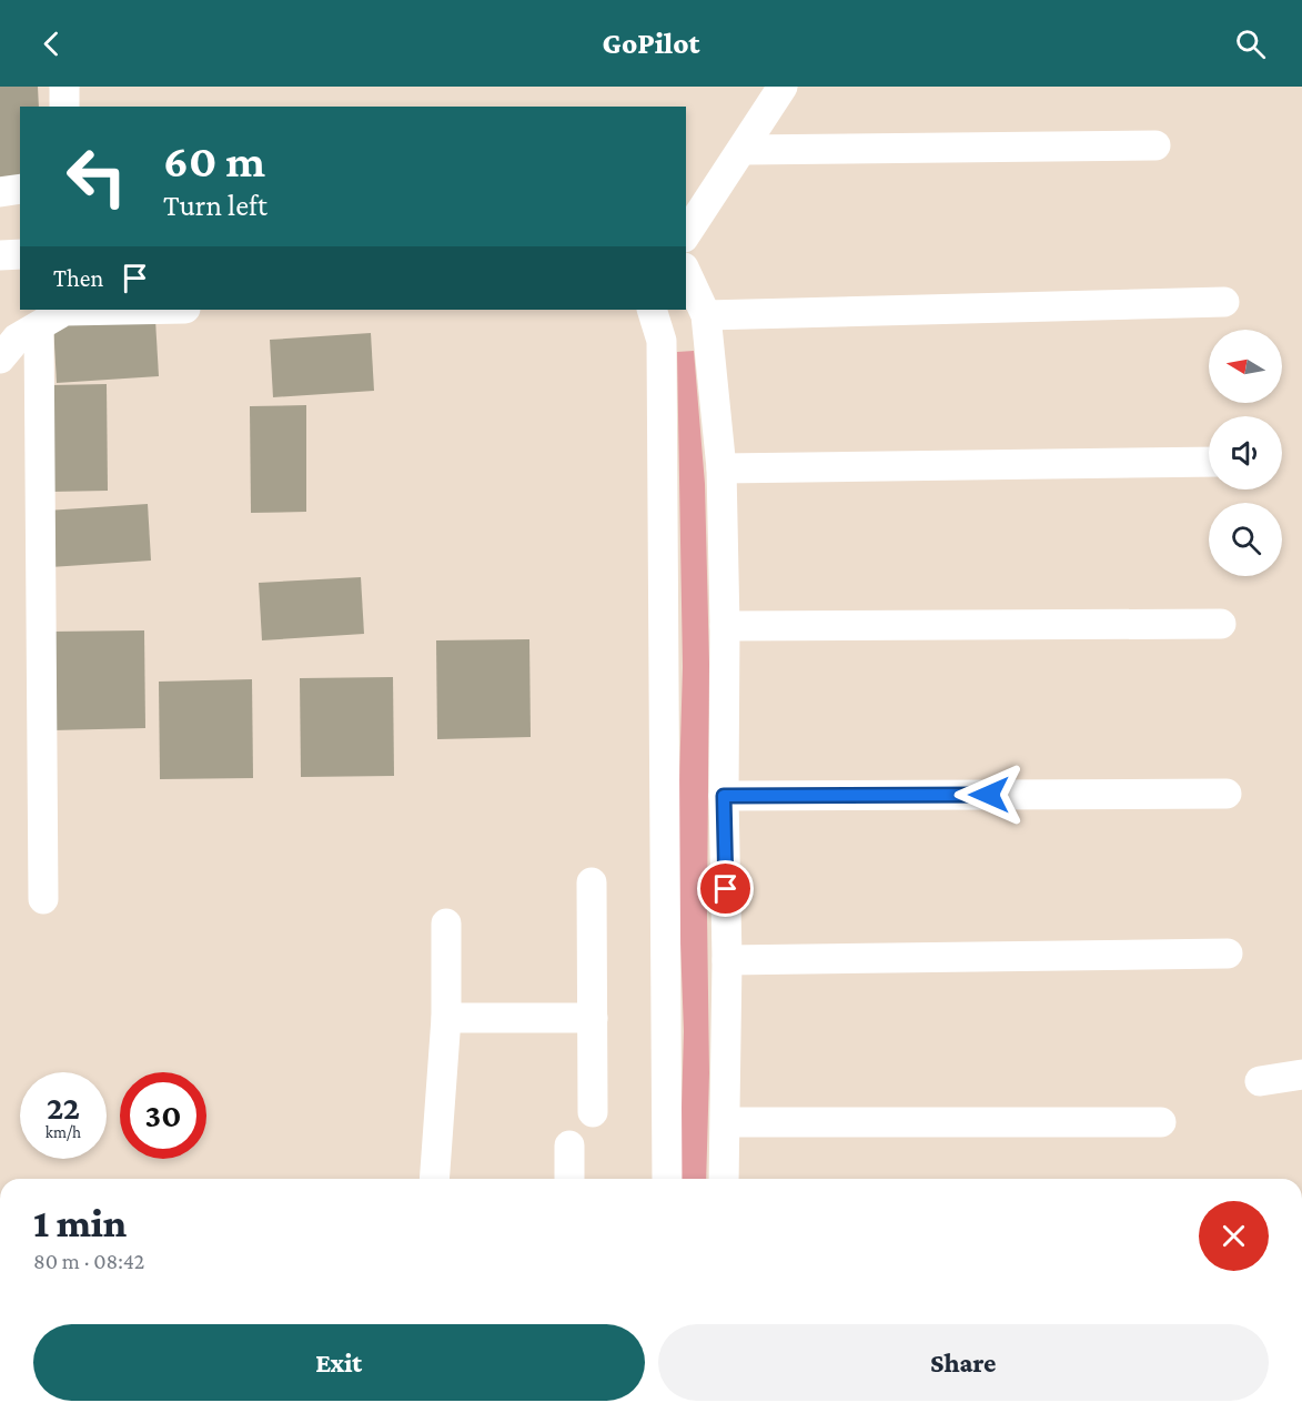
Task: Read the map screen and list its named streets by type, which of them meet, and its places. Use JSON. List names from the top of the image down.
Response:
{
  "north": "left",
  "page": {
    "header": "GoPilot",
    "turn": ["60 m", "Turn left"],
    "then": "Then",
    "speed": "22 km/h",
    "limit": "30",
    "heading": ["1 min", "80 m · 08:42"],
    "buttons": ["Exit", "Share"]
  }
}
